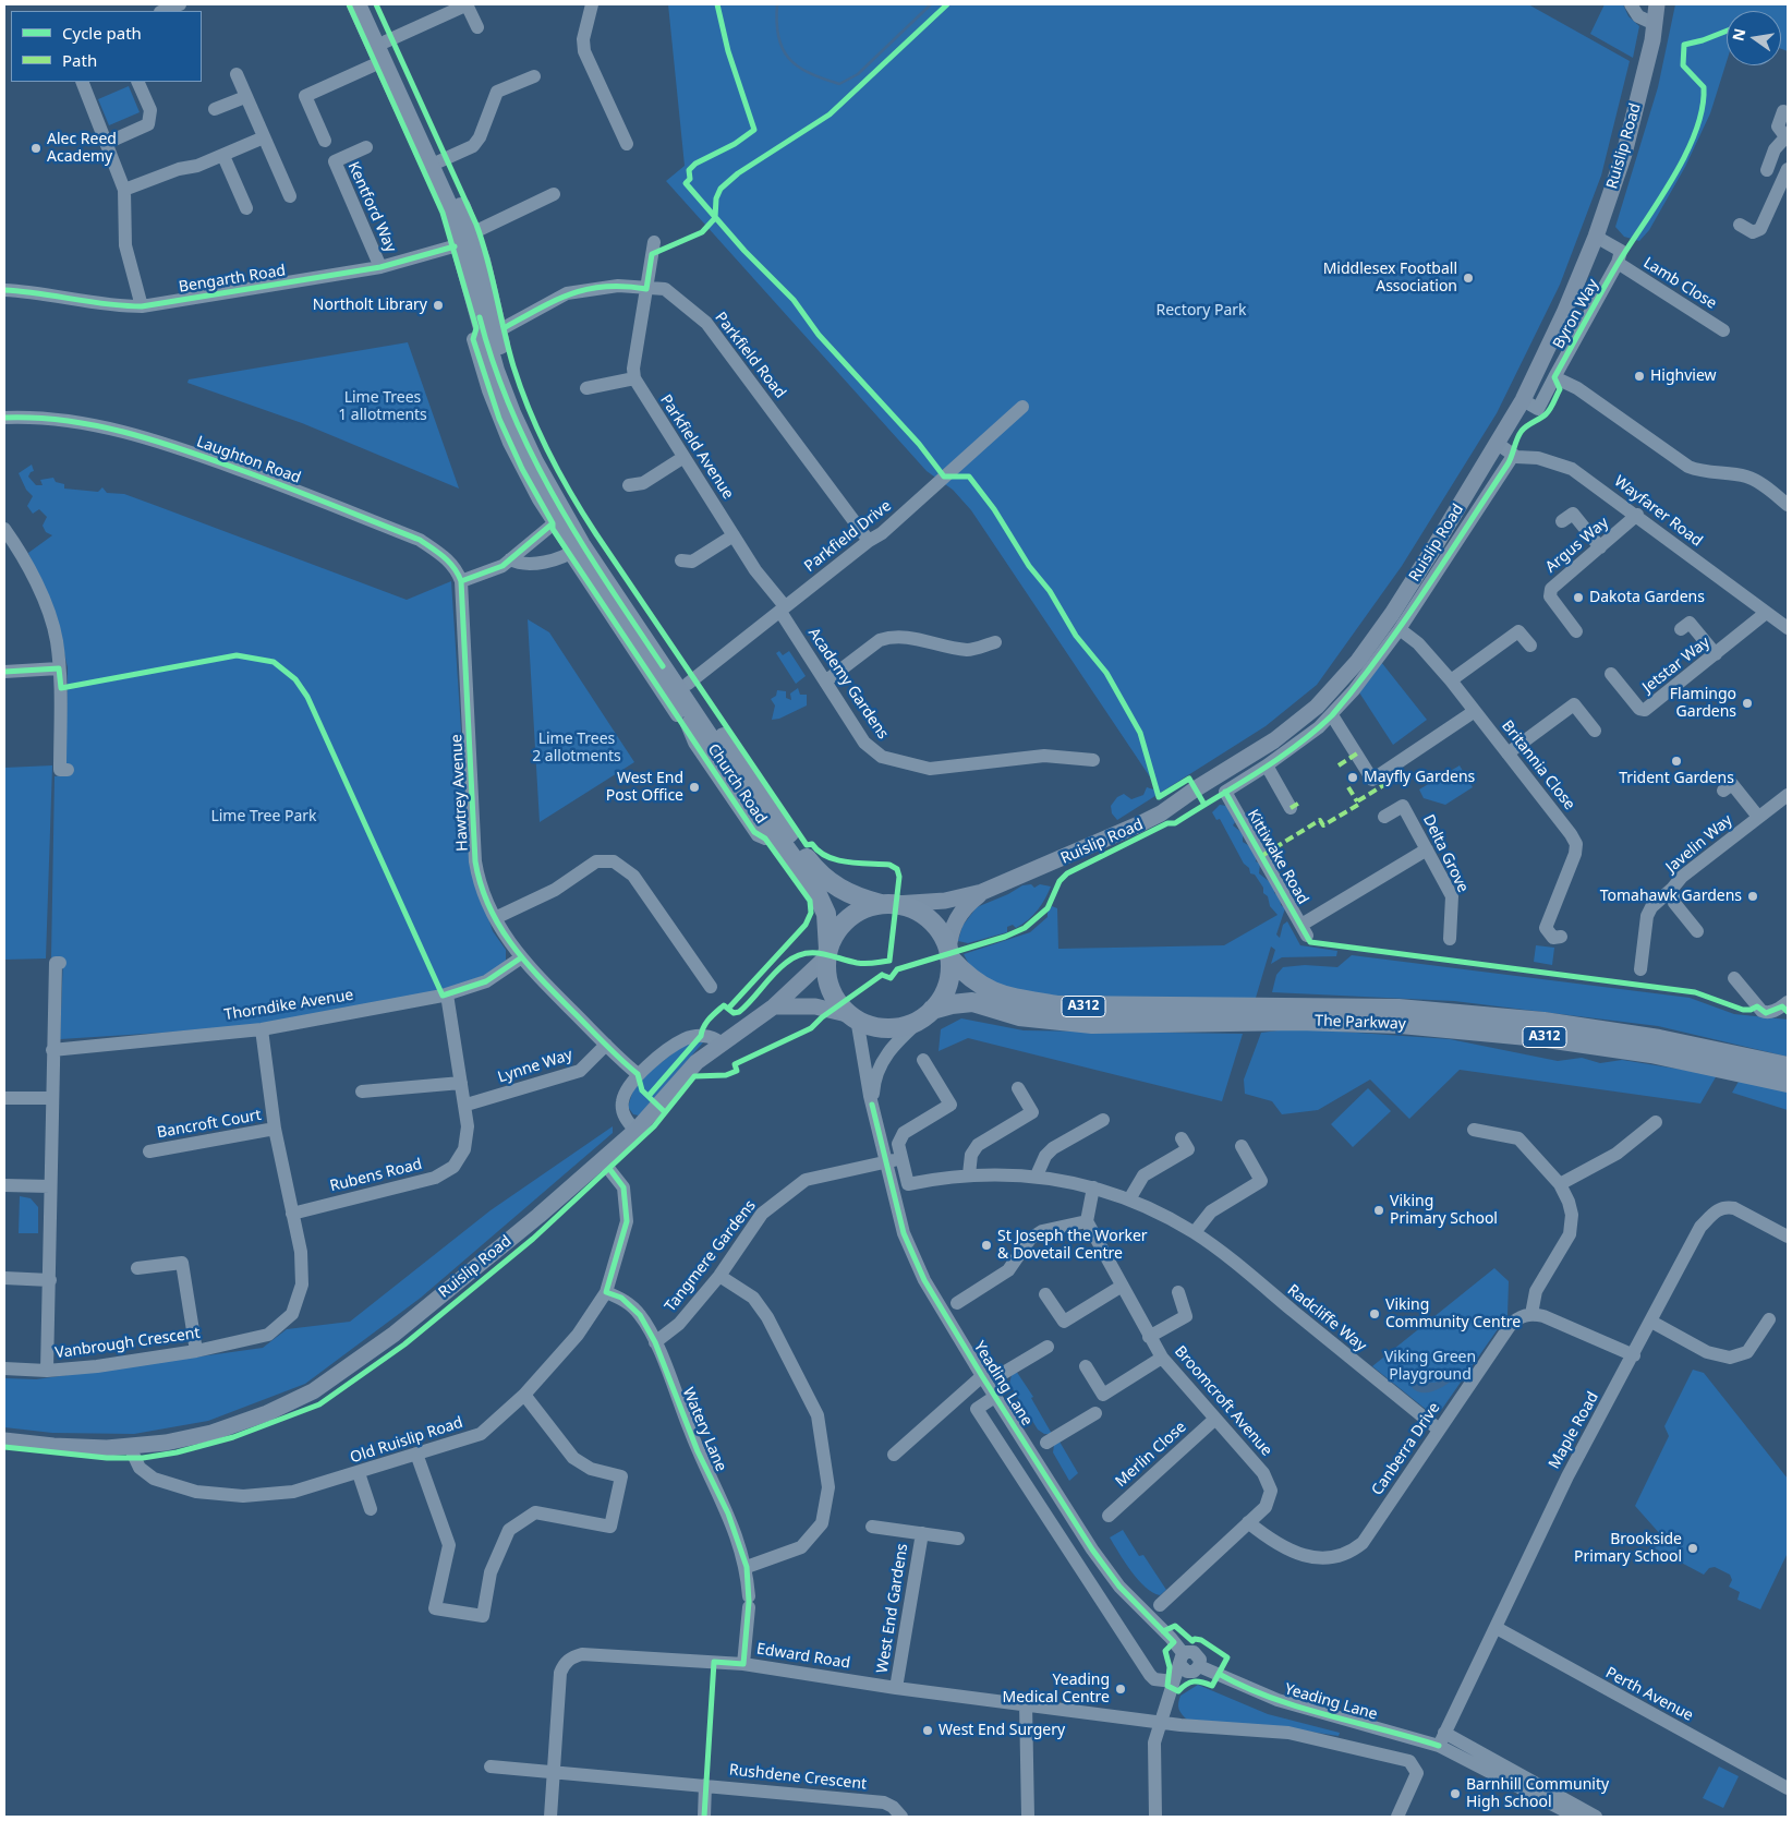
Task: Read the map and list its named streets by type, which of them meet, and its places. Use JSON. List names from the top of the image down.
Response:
{
  "streets": {
    "highway": ["Church Road", "A312", "The Parkway"],
    "main road": ["Ruislip Road"],
    "street": [
      "Kentford Way",
      "Bengarth Road",
      "Lamb Close",
      "Byron Way",
      "Parkfield Road",
      "Parkfield Avenue",
      "Laughton Road",
      "Wayfarer Road",
      "Parkfield Drive",
      "Argus Way",
      "Jetstar Way",
      "Academy Gardens",
      "Britannia Close",
      "Hawtrey Avenue",
      "Javelin Way",
      "Delta Grove",
      "Kittiwake Road",
      "Thorndike Avenue",
      "Lynne Way",
      "Bancroft Court",
      "Rubens Road",
      "Tangmere Gardens",
      "Radcliffe Way",
      "Vanbrough Crescent",
      "Yeading Lane",
      "Broomcroft Avenue",
      "Watery Lane",
      "Maple Road",
      "Old Ruislip Road",
      "Canberra Drive",
      "Merlin Close",
      "West End Gardens",
      "Edward Road",
      "Perth Avenue",
      "Rushdene Crescent"
    ]
  },
  "crossings": [
    ["Ruislip Road", "Byron Way"],
    ["Ruislip Road", "Church Road"],
    ["Ruislip Road", "A312"],
    ["Ruislip Road", "The Parkway"],
    ["Ruislip Road", "Yeading Lane"],
    ["Ruislip Road", "Old Ruislip Road"],
    ["Kentford Way", "Bengarth Road"],
    ["Bengarth Road", "Church Road"],
    ["Lamb Close", "Byron Way"],
    ["Parkfield Road", "Parkfield Drive"],
    ["Parkfield Road", "Church Road"],
    ["Parkfield Avenue", "Parkfield Drive"],
    ["Parkfield Avenue", "Academy Gardens"],
    ["Laughton Road", "Hawtrey Avenue"],
    ["Wayfarer Road", "Argus Way"],
    ["Wayfarer Road", "Jetstar Way"],
    ["Parkfield Drive", "Academy Gardens"],
    ["Parkfield Drive", "Church Road"],
    ["Church Road", "A312"],
    ["Church Road", "The Parkway"],
    ["Church Road", "Yeading Lane"],
    ["Hawtrey Avenue", "Thorndike Avenue"],
    ["Hawtrey Avenue", "Lynne Way"],
    ["Delta Grove", "Kittiwake Road"],
    ["Thorndike Avenue", "Rubens Road"],
    ["Thorndike Avenue", "Vanbrough Crescent"],
    ["A312", "The Parkway"],
    ["A312", "Yeading Lane"],
    ["The Parkway", "Yeading Lane"],
    ["Lynne Way", "Rubens Road"],
    ["Bancroft Court", "Vanbrough Crescent"],
    ["Rubens Road", "Vanbrough Crescent"],
    ["Tangmere Gardens", "Yeading Lane"],
    ["Tangmere Gardens", "Watery Lane"],
    ["Radcliffe Way", "Canberra Drive"],
    ["Yeading Lane", "Maple Road"],
    ["Broomcroft Avenue", "Canberra Drive"],
    ["Broomcroft Avenue", "Merlin Close"],
    ["Watery Lane", "Old Ruislip Road"],
    ["Watery Lane", "Edward Road"],
    ["Maple Road", "Perth Avenue"],
    ["West End Gardens", "Edward Road"],
    ["Edward Road", "Rushdene Crescent"]
  ],
  "parks": [
    "Rectory Park",
    "Lime Trees 1 allotments",
    "Lime Trees 2 allotments",
    "Lime Tree Park",
    "Viking Green Playground"
  ],
  "places": [
    "Alec Reed Academy",
    "Middlesex Football Association",
    "Northolt Library",
    "Highview",
    "Dakota Gardens",
    "Flamingo Gardens",
    "Trident Gardens",
    "Mayfly Gardens",
    "West End Post Office",
    "Tomahawk Gardens",
    "Viking Primary School",
    "St Joseph the Worker & Dovetail Centre",
    "Viking Community Centre",
    "Brookside Primary School",
    "Yeading Medical Centre",
    "West End Surgery",
    "Barnhill Community High School"
  ],
  "legend": ["Cycle path", "Path"],
  "north": "left"
}
